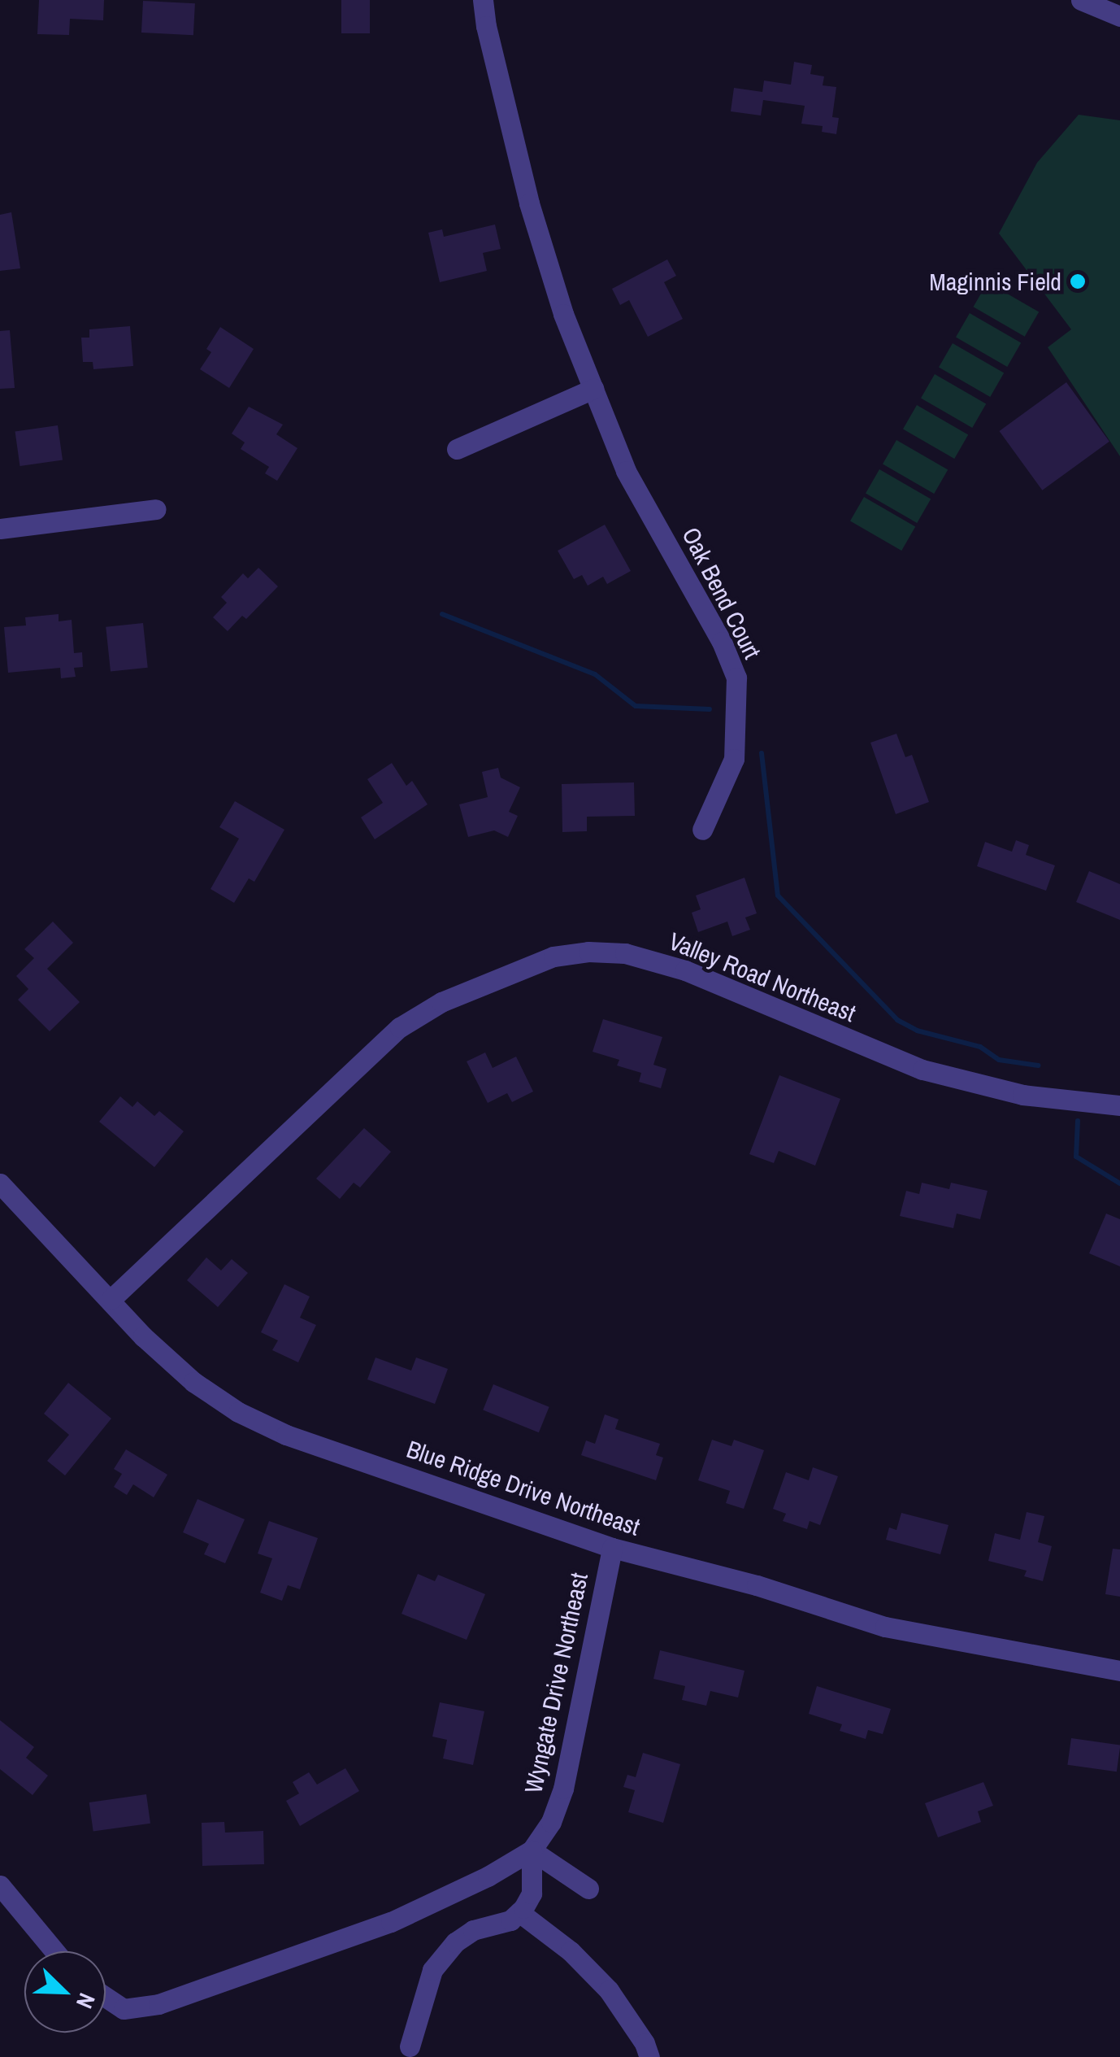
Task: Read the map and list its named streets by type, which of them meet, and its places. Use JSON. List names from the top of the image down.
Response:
{
  "streets": {
    "street": [
      "Oak Bend Court",
      "Valley Road Northeast",
      "Blue Ridge Drive Northeast",
      "Wyngate Drive Northeast"
    ]
  },
  "crossings": [
    ["Valley Road Northeast", "Blue Ridge Drive Northeast"],
    ["Blue Ridge Drive Northeast", "Wyngate Drive Northeast"]
  ],
  "places": ["Maginnis Field"],
  "north": "bottom right"
}
